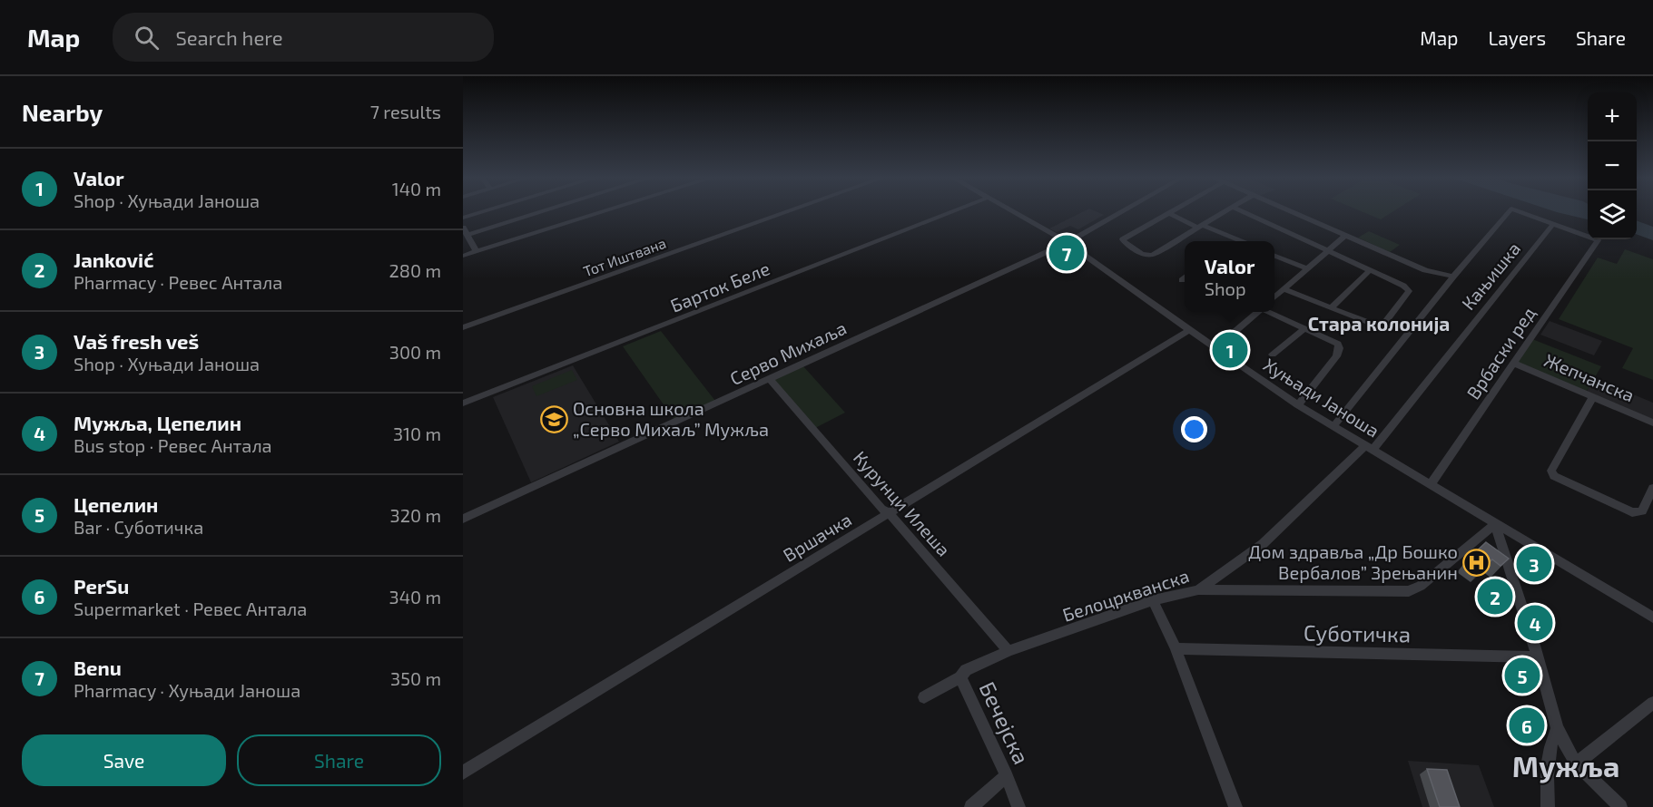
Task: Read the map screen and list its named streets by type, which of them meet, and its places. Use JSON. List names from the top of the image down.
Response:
{
  "streets": {
    "street": [
      "Тот Иштвана",
      "Кањишка",
      "Барток Беле",
      "Серво Михаља",
      "Врбаски ред",
      "Жепчанска",
      "Хуњади Јаноша",
      "Курунци Илеша",
      "Вршачка",
      "Белоцркванска",
      "Суботичка",
      "Бечејска"
    ]
  },
  "crossings": [
    ["Кањишка", "Врбаски ред"],
    ["Кањишка", "Хуњади Јаноша"],
    ["Кањишка", "Белоцркванска"],
    ["Серво Михаља", "Хуњади Јаноша"],
    ["Серво Михаља", "Курунци Илеша"],
    ["Врбаски ред", "Жепчанска"],
    ["Врбаски ред", "Хуњади Јаноша"],
    ["Хуњади Јаноша", "Вршачка"],
    ["Хуњади Јаноша", "Белоцркванска"],
    ["Курунци Илеша", "Вршачка"],
    ["Курунци Илеша", "Белоцркванска"],
    ["Курунци Илеша", "Бечејска"],
    ["Белоцркванска", "Бечејска"]
  ],
  "districts": ["Стара колонија", "Мужља"],
  "places": {
    "school or university": ["Основна школа „Серво Михаљ” Мужља"],
    "hospital": ["Дом здравља „Др Бошко Вербалов” Зрењанин"]
  },
  "page": {
    "header": "Map",
    "search": "Search here",
    "nav": ["Map", "Layers", "Share"],
    "heading": ["Nearby", "7 results"],
    "map_buttons": ["+", "−"],
    "list": [
      {
        "mark": "1",
        "name": "Valor",
        "note": "Shop · Хуњади Јаноша",
        "value": "140 m"
      },
      {
        "mark": "2",
        "name": "Janković",
        "note": "Pharmacy · Ревес Антала",
        "value": "280 m"
      },
      {
        "mark": "3",
        "name": "Vaš fresh veš",
        "note": "Shop · Хуњади Јаноша",
        "value": "300 m"
      },
      {
        "mark": "4",
        "name": "Мужља, Цепелин",
        "note": "Bus stop · Ревес Антала",
        "value": "310 m"
      },
      {
        "mark": "5",
        "name": "Цепелин",
        "note": "Bar · Суботичка",
        "value": "320 m"
      },
      {
        "mark": "6",
        "name": "PerSu",
        "note": "Supermarket · Ревес Антала",
        "value": "340 m"
      },
      {
        "mark": "7",
        "name": "Benu",
        "note": "Pharmacy · Хуњади Јаноша",
        "value": "350 m"
      }
    ],
    "pins": [
      "7",
      "1",
      "3",
      "2",
      "4",
      "5",
      "6"
    ],
    "popup": ["Valor", "Shop"],
    "buttons": ["Save", "Share"]
  }
}
